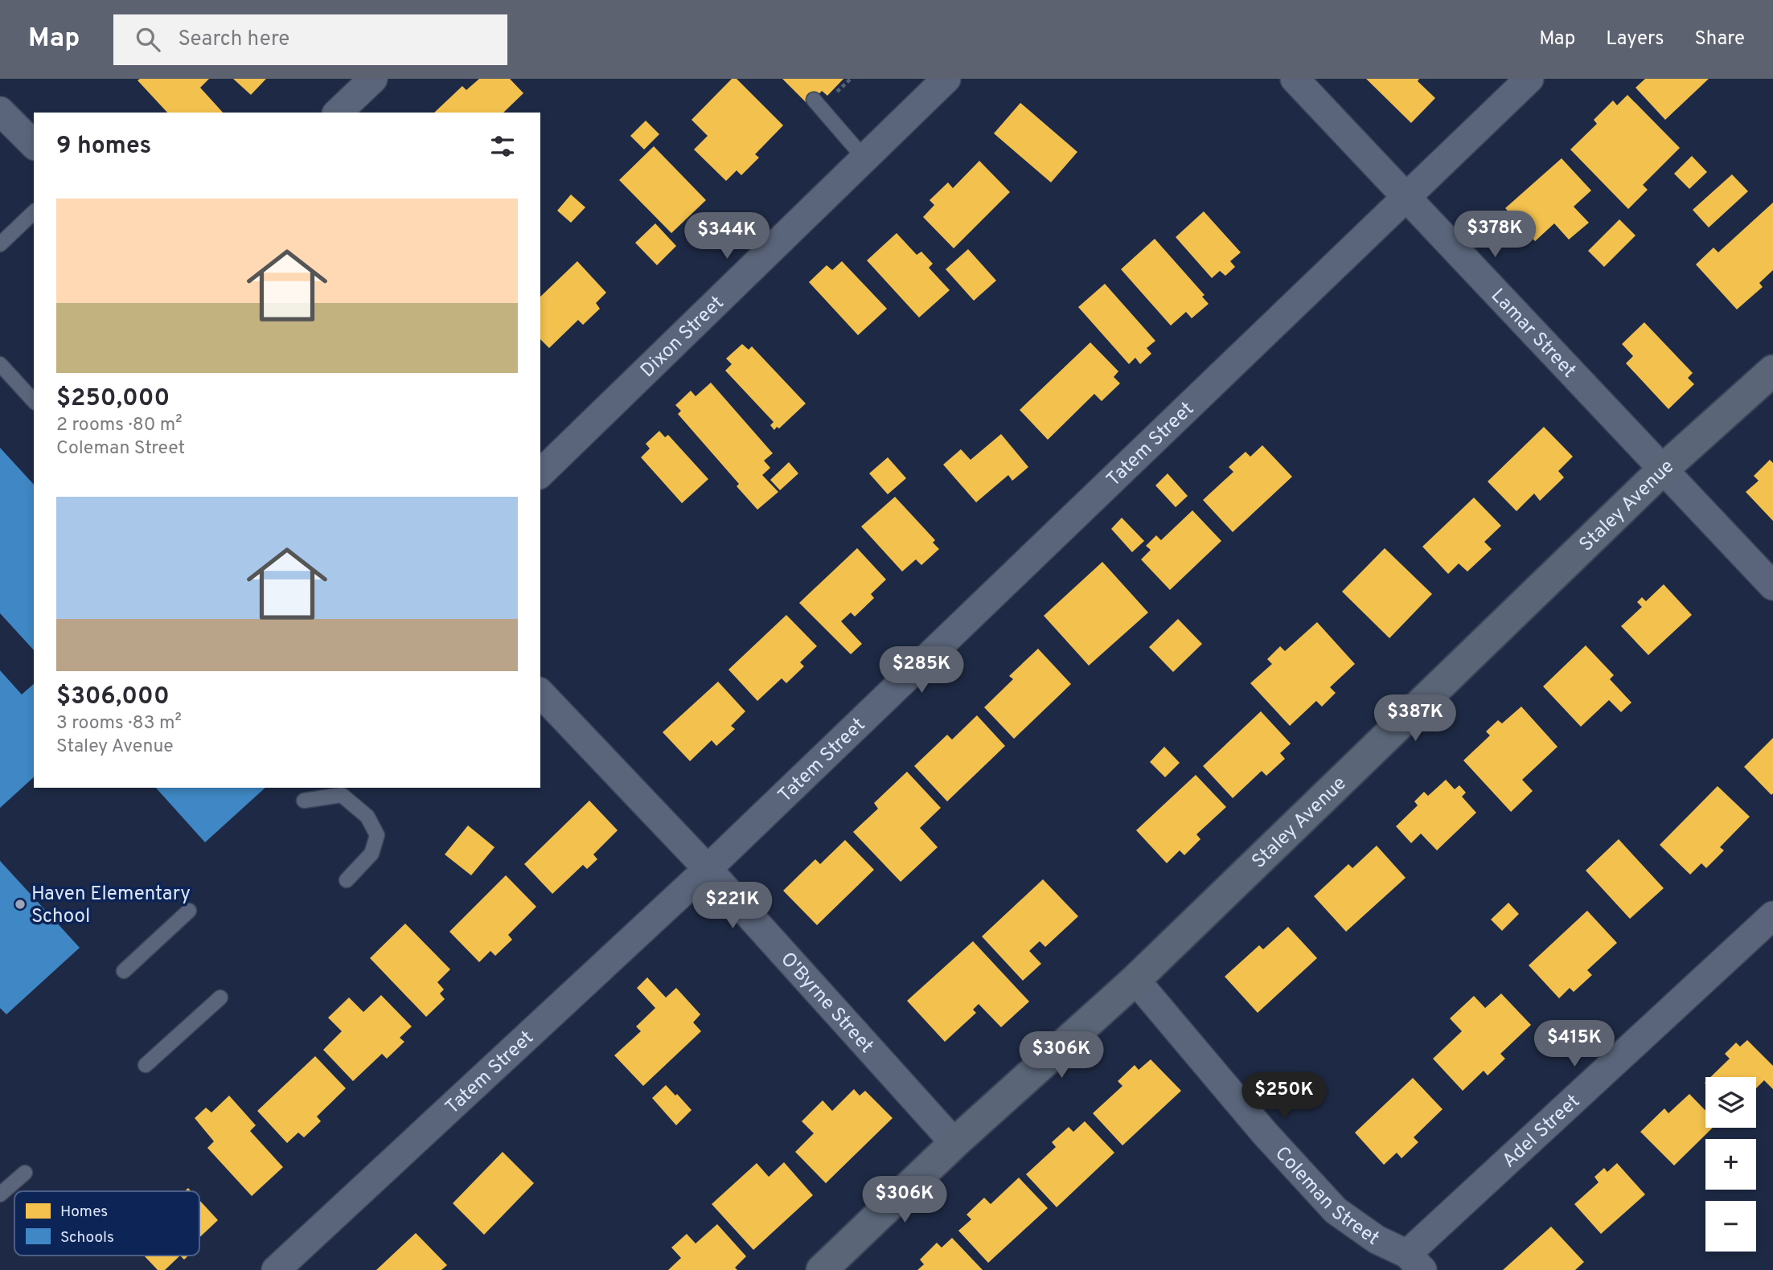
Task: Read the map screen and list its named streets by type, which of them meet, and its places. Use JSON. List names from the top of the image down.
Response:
{
  "streets": {
    "street": [
      "Lamar Street",
      "Dixon Street",
      "Tatem Street",
      "Staley Avenue",
      "O'Byrne Street",
      "Adel Street",
      "Coleman Street"
    ]
  },
  "crossings": [
    ["Lamar Street", "Tatem Street"],
    ["Lamar Street", "Staley Avenue"],
    ["Tatem Street", "O'Byrne Street"],
    ["Staley Avenue", "O'Byrne Street"],
    ["Staley Avenue", "Coleman Street"],
    ["Adel Street", "Coleman Street"]
  ],
  "places": ["Haven Elementary School"],
  "legend": ["Homes", "Schools"],
  "page": {
    "header": "Map",
    "search": "Search here",
    "nav": ["Map", "Layers", "Share"],
    "heading": "9 homes",
    "list": [
      {
        "name": "$250,000",
        "note": "2 rooms · 80 m² · Coleman Street"
      },
      {
        "name": "$306,000",
        "note": "3 rooms · 83 m² · Staley Avenue"
      }
    ],
    "price": [
      "$378K",
      "$344K",
      "$285K",
      "$387K",
      "$221K",
      "$415K",
      "$306K",
      "$250K",
      "$306K"
    ],
    "map_buttons": ["+", "−"]
  }
}
